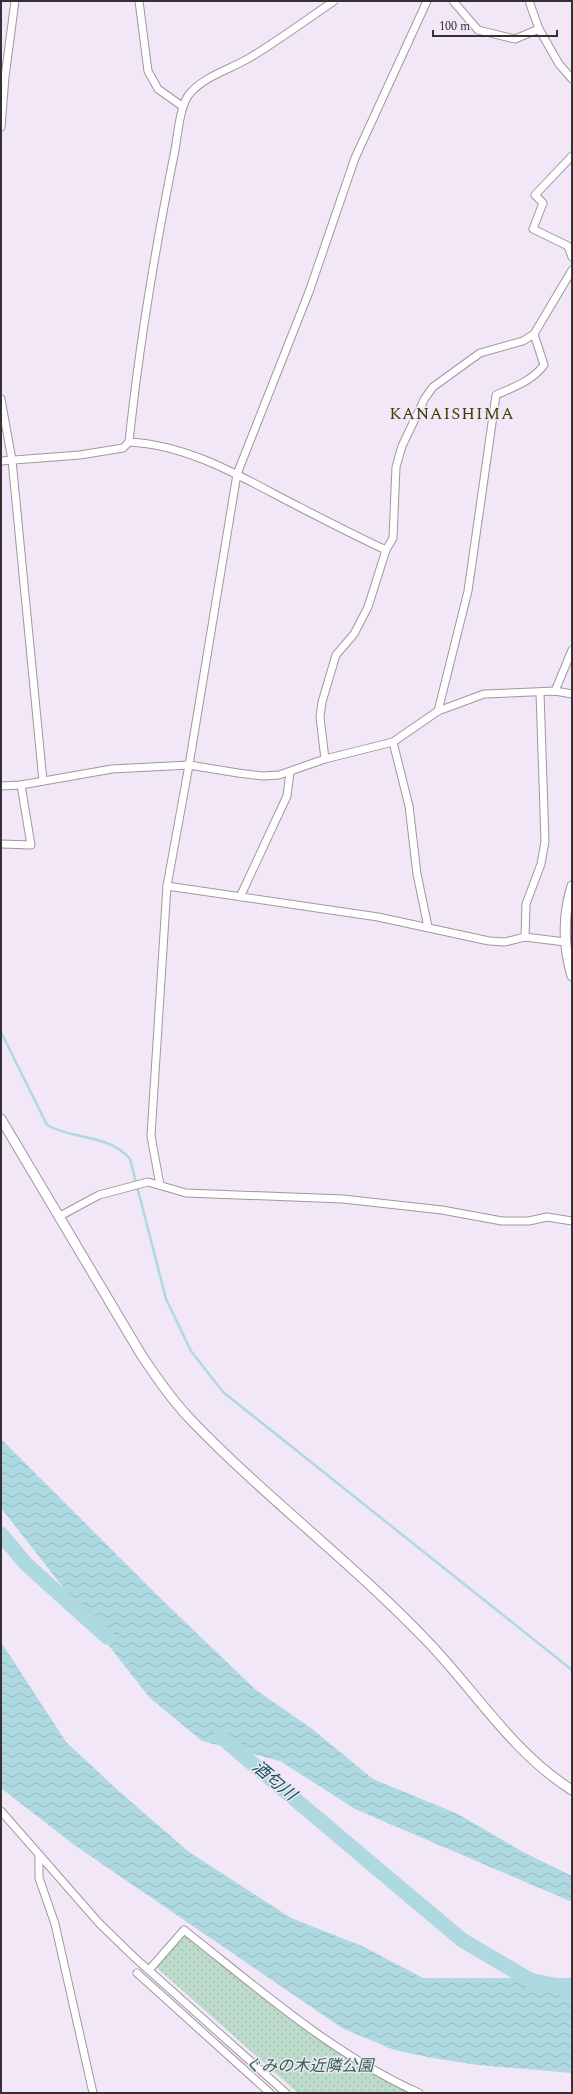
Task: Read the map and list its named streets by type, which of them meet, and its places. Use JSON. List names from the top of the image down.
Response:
{
  "districts": ["KANAISHIMA"],
  "water": ["酒匂川"],
  "parks": ["ぐみの木近隣公園"],
  "scale_bar": "100 m"
}
